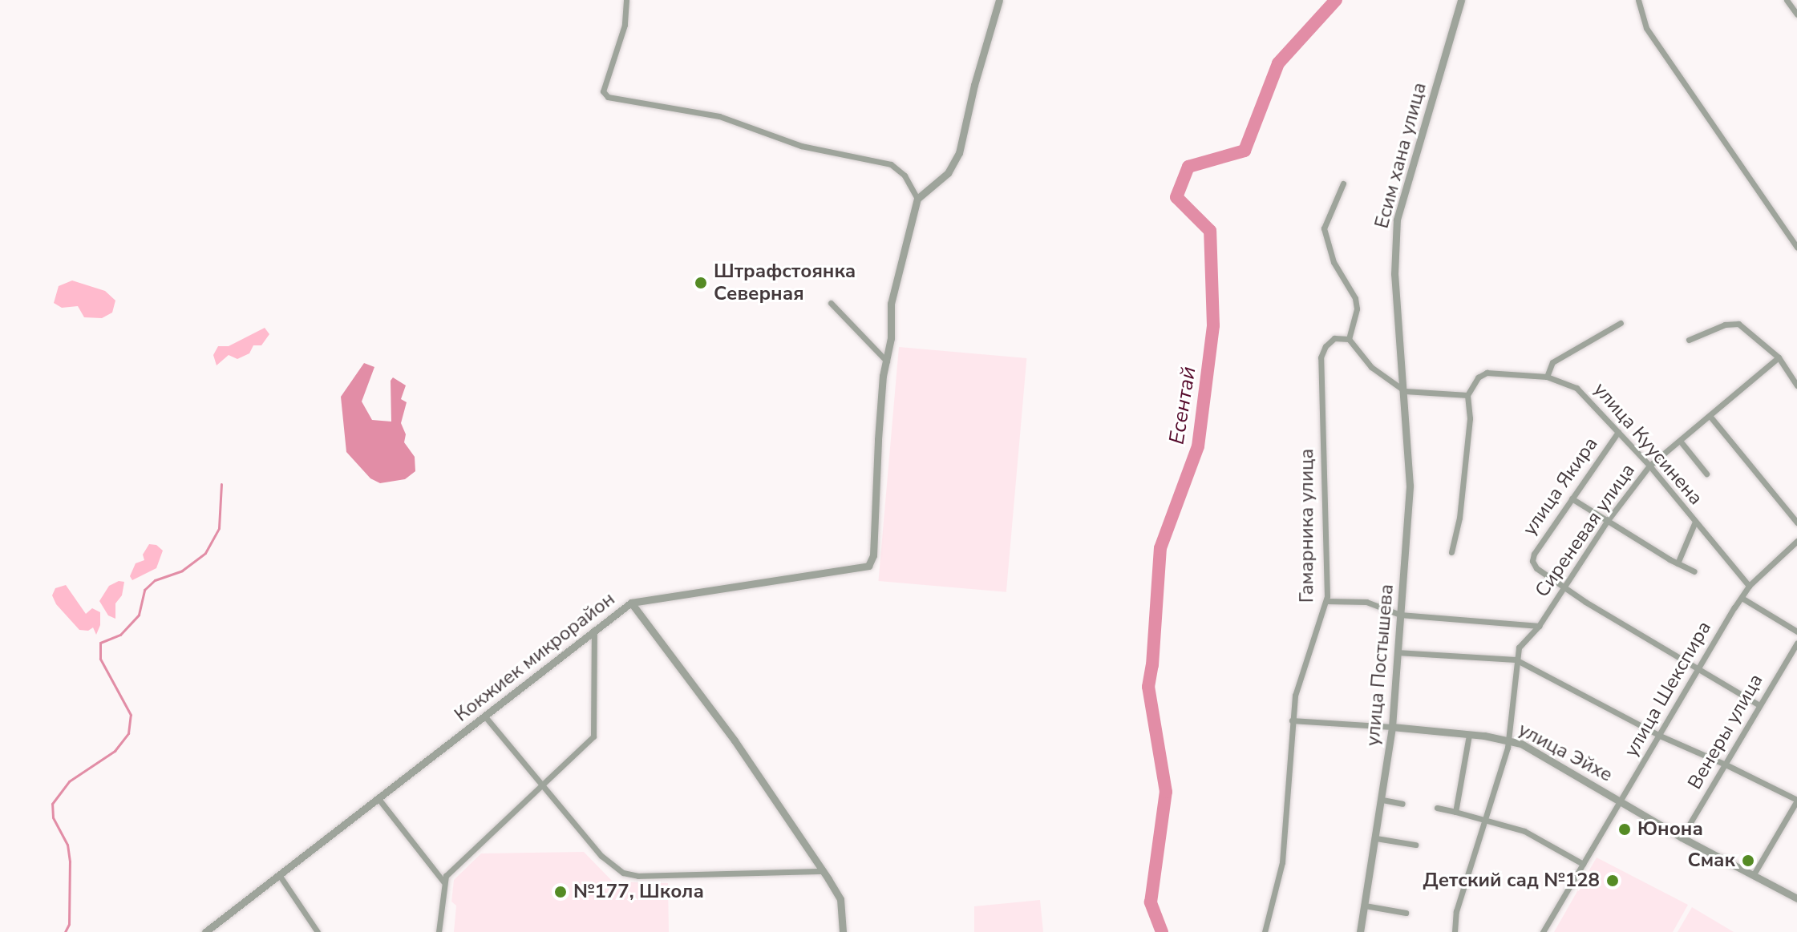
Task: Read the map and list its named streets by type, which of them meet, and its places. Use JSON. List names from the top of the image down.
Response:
{
  "streets": {
    "street": [
      "Есим хана улица",
      "улица Куусинена",
      "улица Якира",
      "Гамарника улица",
      "Сиреневая улица",
      "Кокжиек микрорайон",
      "улица Постышева",
      "улица Шекспира",
      "Венеры улица",
      "улица Эйхе"
    ]
  },
  "crossings": [
    ["Есим хана улица", "улица Постышева"],
    ["улица Куусинена", "улица Якира"],
    ["улица Куусинена", "Сиреневая улица"],
    ["улица Куусинена", "улица Шекспира"],
    ["улица Якира", "Сиреневая улица"],
    ["Гамарника улица", "Сиреневая улица"],
    ["Гамарника улица", "улица Эйхе"],
    ["Сиреневая улица", "улица Постышева"],
    ["улица Постышева", "улица Эйхе"],
    ["улица Шекспира", "улица Эйхе"],
    ["Венеры улица", "улица Эйхе"]
  ],
  "water": ["Есентай"],
  "places": [
    "Штрафстоянка Северная",
    "Юнона",
    "Смак",
    "Детский сад №128",
    "№177, Школа"
  ]
}
